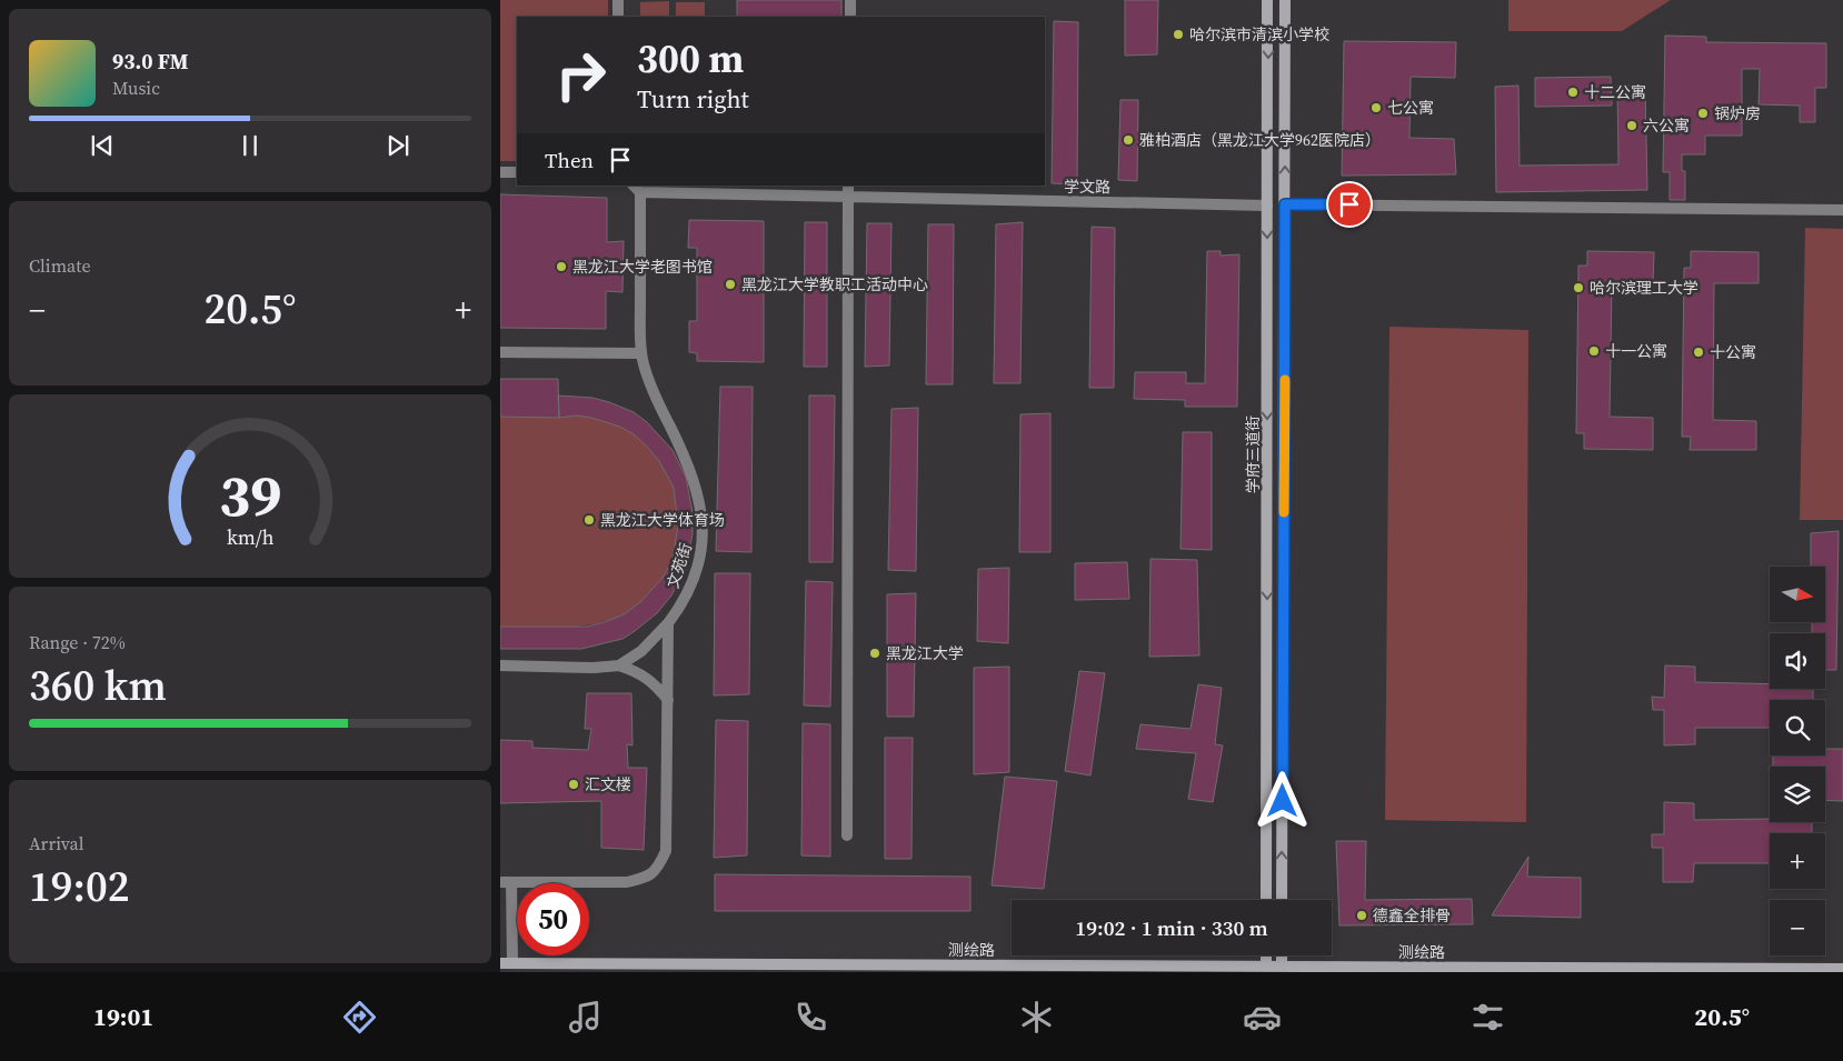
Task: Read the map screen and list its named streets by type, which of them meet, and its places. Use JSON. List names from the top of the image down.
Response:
{
  "streets": {
    "main road": ["学府三道街", "测绘路"],
    "street": ["学文路", "文苑街"]
  },
  "crossings": [
    ["学文路", "学府三道街"],
    ["学文路", "文苑街"]
  ],
  "places": [
    "哈尔滨市清滨小学校",
    "十二公寓",
    "七公寓",
    "锅炉房",
    "六公寓",
    "雅柏酒店（黑龙江大学962医院店）",
    "黑龙江大学老图书馆",
    "黑龙江大学教职工活动中心",
    "哈尔滨理工大学",
    "十一公寓",
    "十公寓",
    "黑龙江大学体育场",
    "黑龙江大学",
    "汇文楼",
    "德鑫全排骨"
  ],
  "north": "right",
  "page": {
    "turn": ["300 m", "Turn right"],
    "song": ["93.0 FM", "Music"],
    "then": "Then",
    "tile": [
      "Climate",
      ["Range · 72%", "360 km"],
      ["Arrival", "19:02"]
    ],
    "heat": ["−", "20.5°", "+"],
    "map_buttons": ["+", "−"],
    "limit": "50",
    "trip": "19:02 · 1 min · 330 m",
    "tabs": ["19:01", "20.5°"],
    "gauge": ["39", "km/h"]
  }
}
